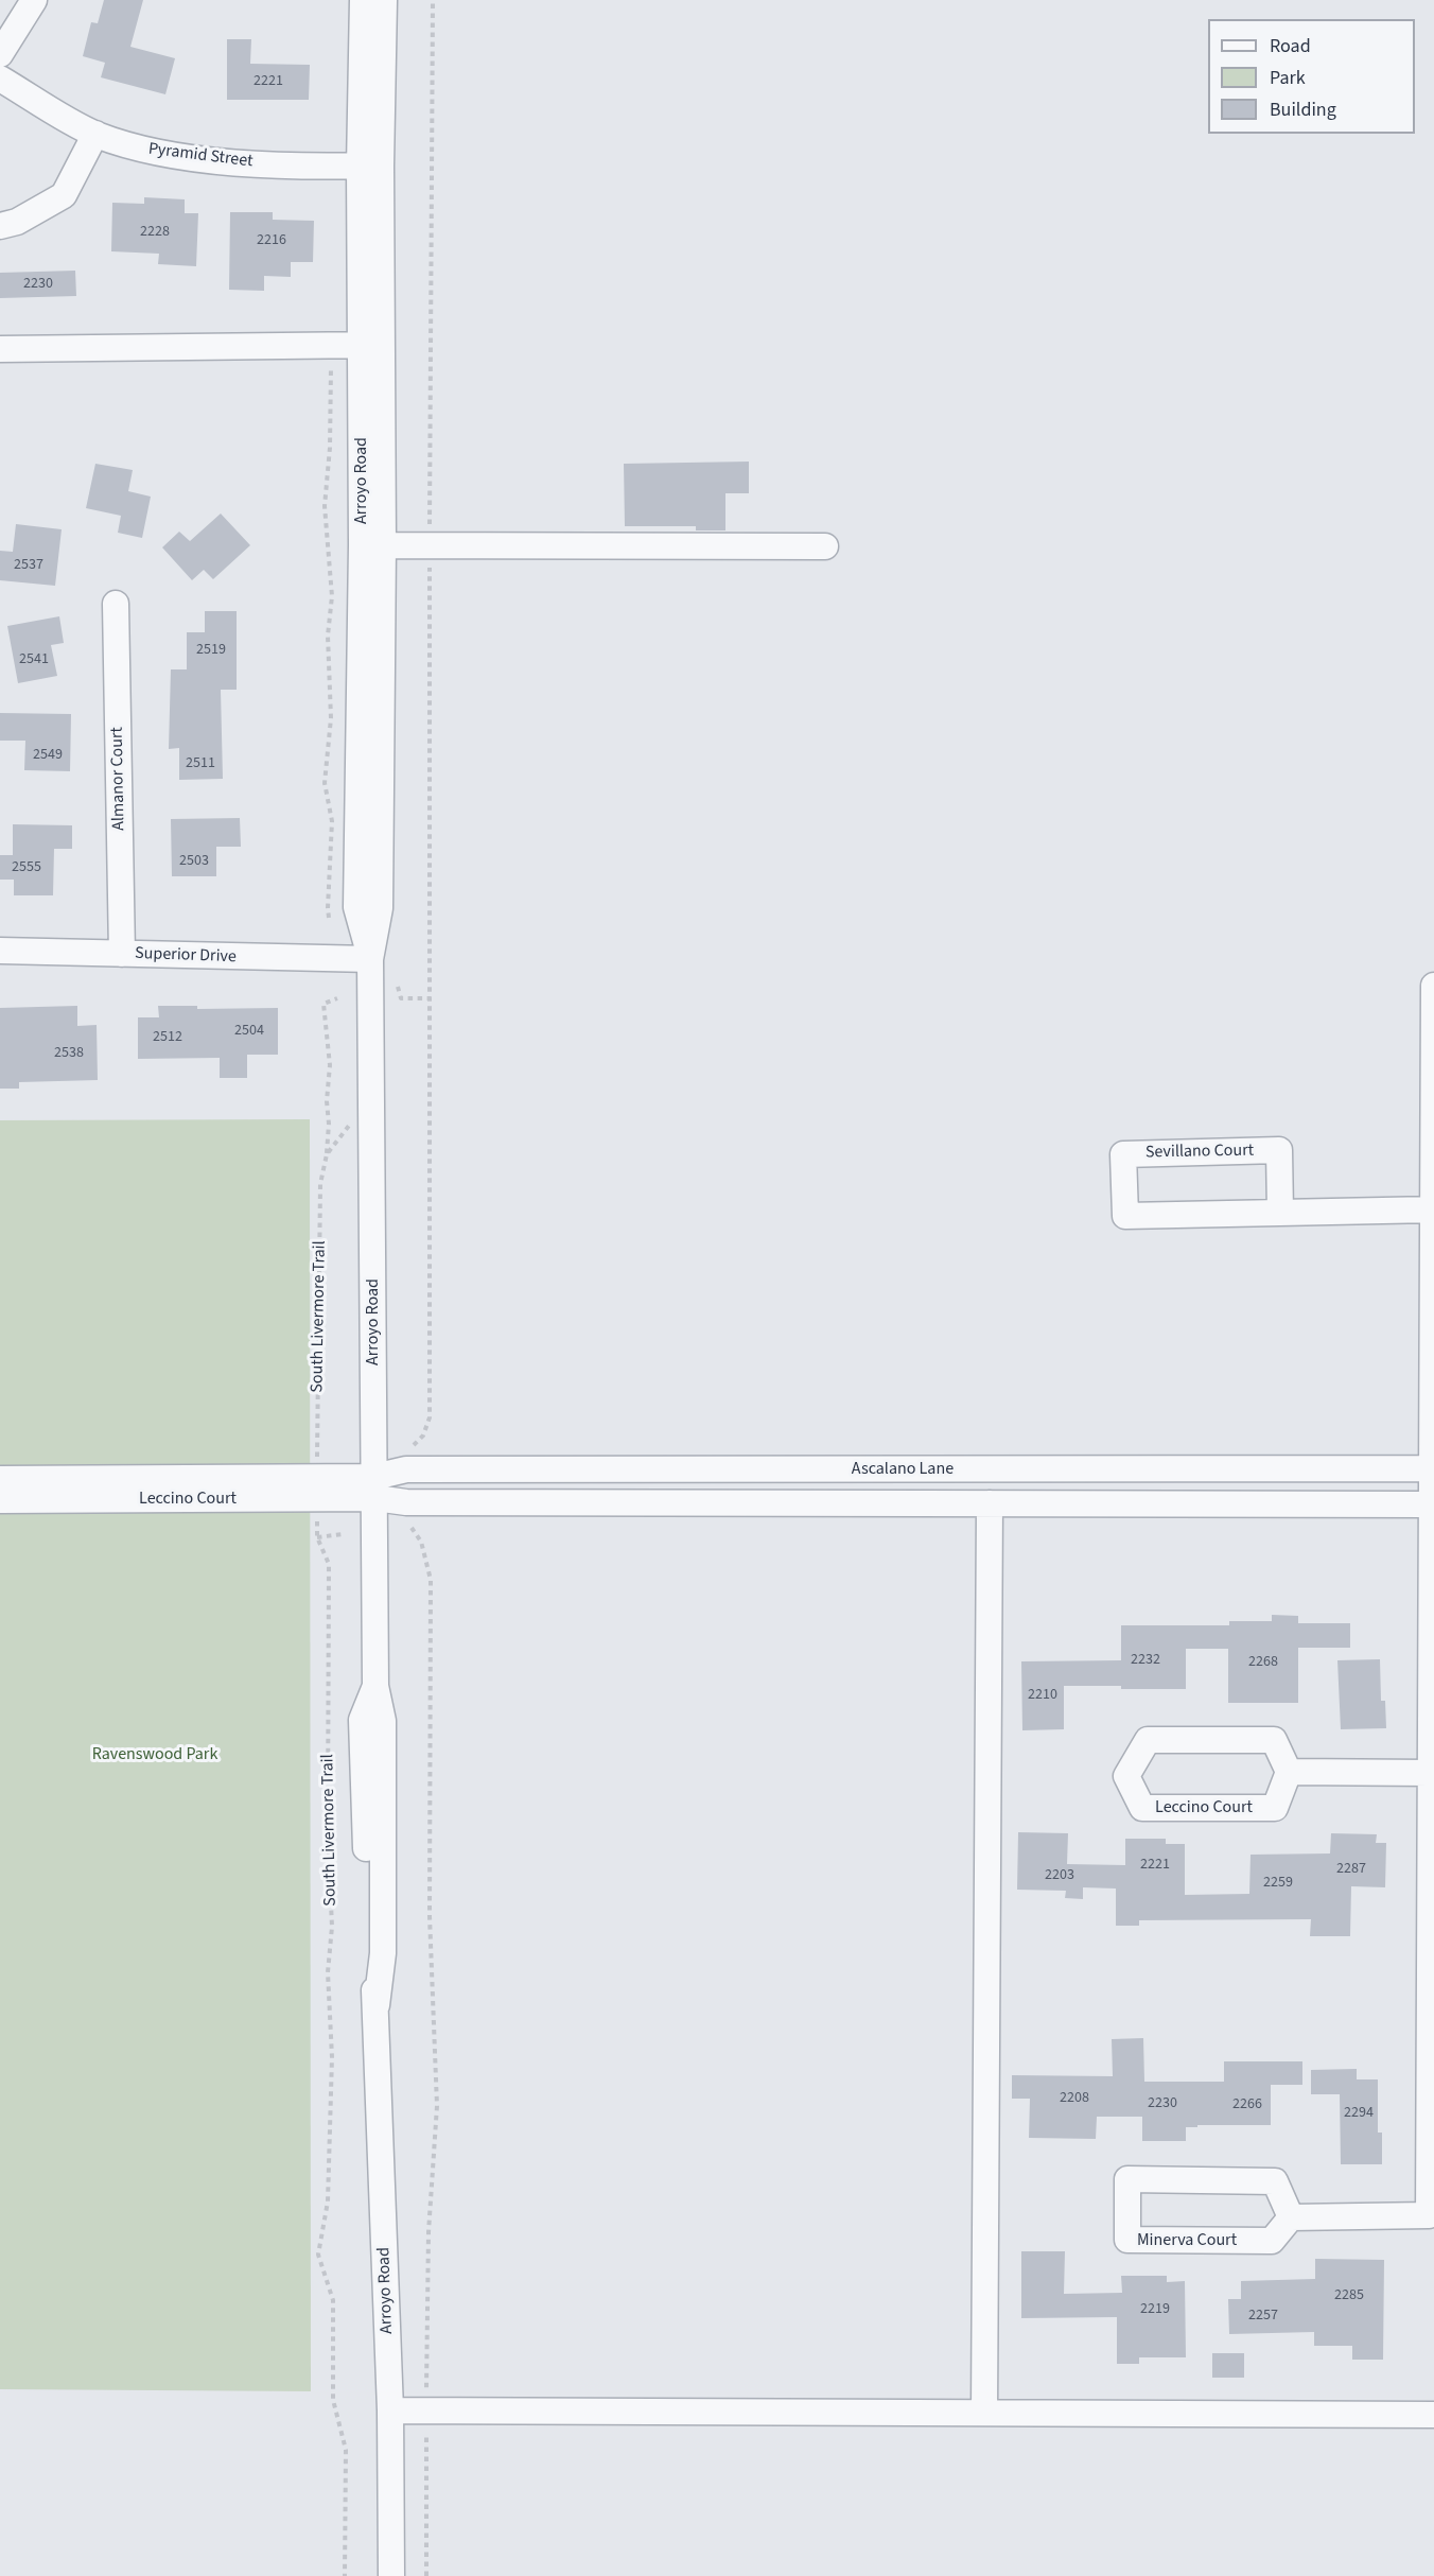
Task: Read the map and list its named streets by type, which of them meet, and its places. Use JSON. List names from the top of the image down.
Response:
{
  "streets": {
    "street": [
      "Pyramid Street",
      "Arroyo Road",
      "Almanor Court",
      "Superior Drive",
      "Sevillano Court",
      "Ascalano Lane",
      "Leccino Court",
      "Minerva Court"
    ],
    "path": ["South Livermore Trail"]
  },
  "crossings": [
    ["Pyramid Street", "Arroyo Road"],
    ["Arroyo Road", "Superior Drive"],
    ["Arroyo Road", "South Livermore Trail"],
    ["Arroyo Road", "Ascalano Lane"],
    ["Arroyo Road", "Leccino Court"],
    ["Almanor Court", "Superior Drive"],
    ["South Livermore Trail", "Leccino Court"],
    ["Ascalano Lane", "Leccino Court"]
  ],
  "parks": ["Ravenswood Park"],
  "house_numbers": [
    "2221",
    "2228",
    "2216",
    "2230",
    "2537",
    "2519",
    "2541",
    "2549",
    "2511",
    "2503",
    "2555",
    "2504",
    "2512",
    "2538",
    "2232",
    "2268",
    "2210",
    "2221",
    "2287",
    "2203",
    "2259",
    "2208",
    "2230",
    "2266",
    "2294",
    "2285",
    "2219",
    "2257"
  ],
  "legend": ["Road", "Park", "Building"]
}
